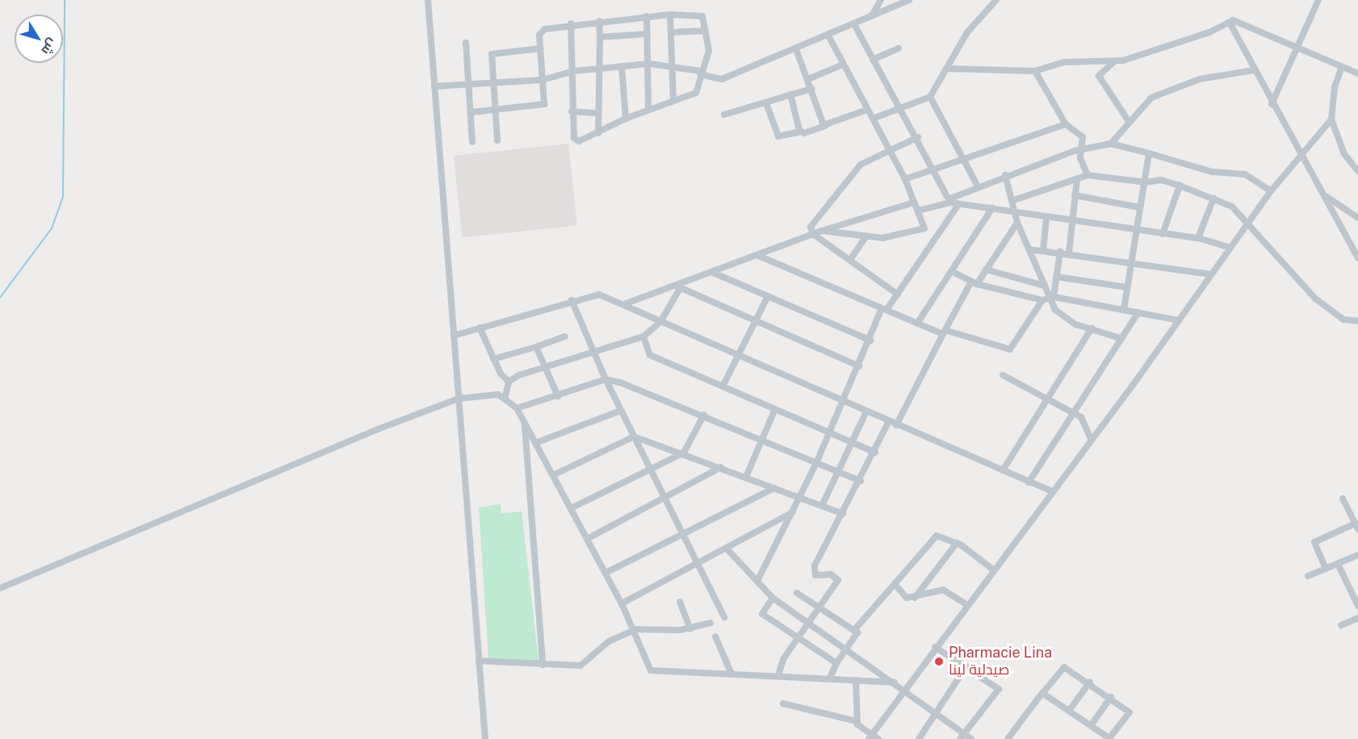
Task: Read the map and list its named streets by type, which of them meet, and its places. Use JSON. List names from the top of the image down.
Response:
{
  "places": ["Pharmacie Lina صيدلية لينا"],
  "north": "bottom right"
}
